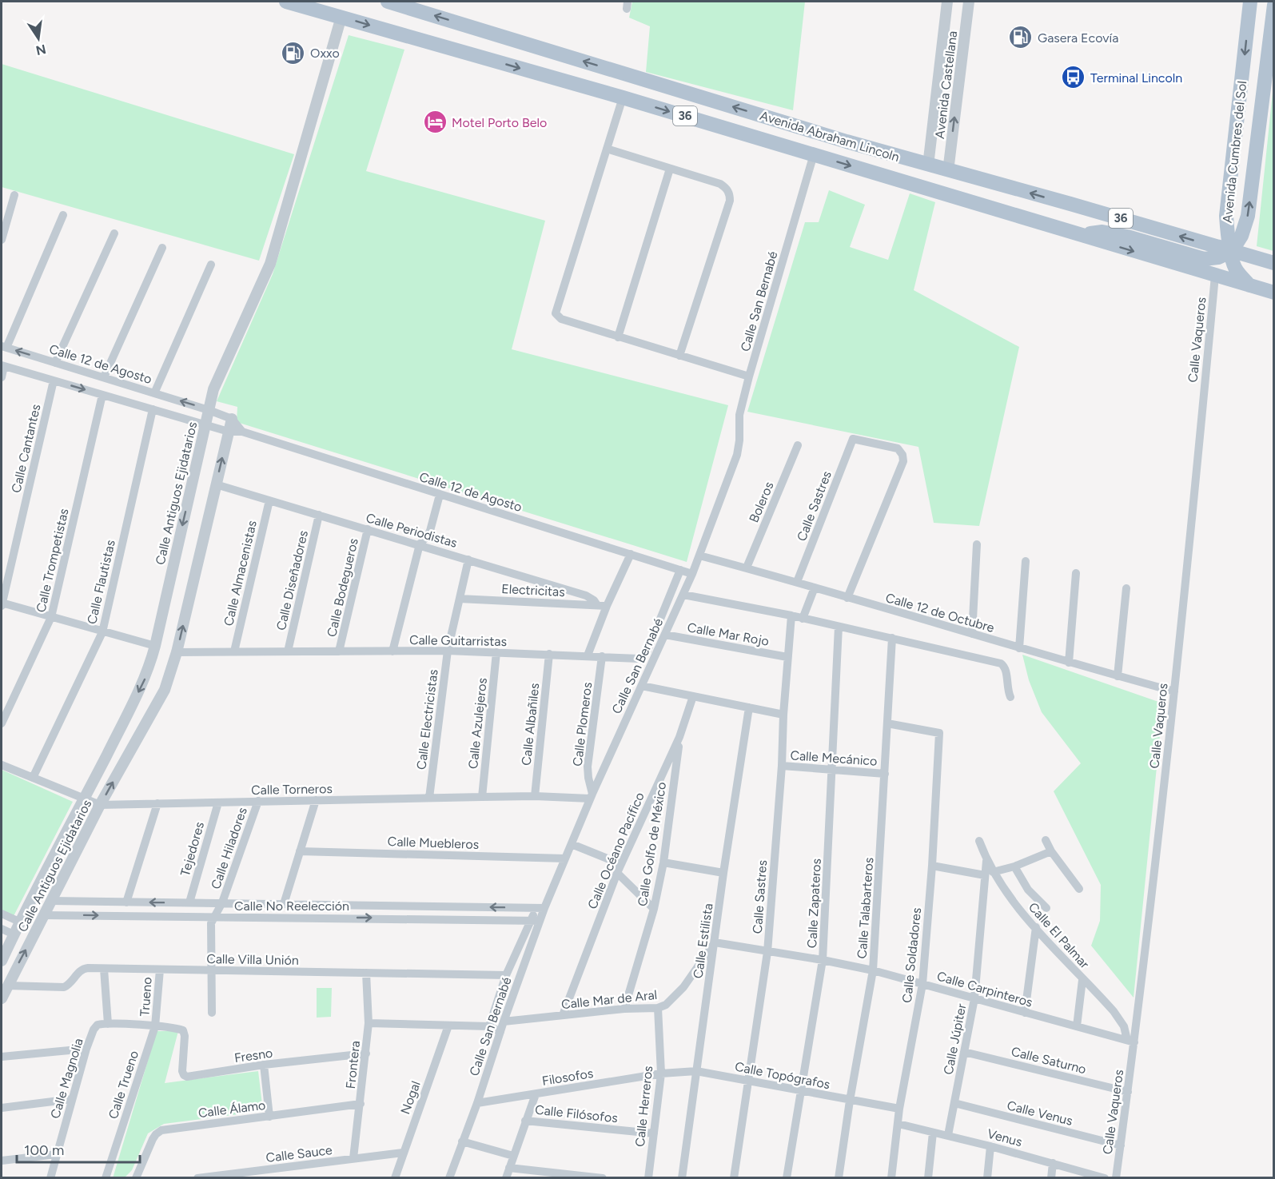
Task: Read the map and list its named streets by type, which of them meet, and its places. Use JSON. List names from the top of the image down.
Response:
{
  "streets": {
    "main road": ["36", "Avenida Abraham Lincoln", "Avenida Cumbres del Sol"],
    "street": [
      "Avenida Castellana",
      "Calle San Bernabé",
      "Calle Vaqueros",
      "Calle 12 de Agosto",
      "Calle Cantantes",
      "Calle Antiguos Ejidatarios",
      "Boleros",
      "Calle Sastres",
      "Calle Periodistas",
      "Calle Trompetistas",
      "Calle Almacenistas",
      "Calle Diseñadores",
      "Calle Flautistas",
      "Calle Bodegueros",
      "Electricitas",
      "Calle 12 de Octubre",
      "Calle Mar Rojo",
      "Calle Guitarristas",
      "Calle Electricistas",
      "Calle Azulejeros",
      "Calle Albañiles",
      "Calle Plomeros",
      "Calle Mecánico",
      "Calle Torneros",
      "Calle Muebleros",
      "Calle Golfo de México",
      "Calle Hiladores",
      "Tejedores",
      "Calle Océano Pacífico",
      "Calle Zapateros",
      "Calle No Reelección",
      "Calle Talabarteros",
      "Calle El Palmar",
      "Calle Estilista",
      "Calle Soldadores",
      "Calle Villa Unión",
      "Calle Carpinteros",
      "Trueno",
      "Calle Mar de Aral",
      "Calle Júpiter",
      "Fresno",
      "Calle Saturno",
      "Frontera",
      "Calle Topógrafos",
      "Filosofos",
      "Calle Magnolia",
      "Calle Trueno",
      "Nogal",
      "Calle Herreros",
      "Calle Álamo",
      "Calle Venus",
      "Calle Filósofos",
      "Venus",
      "Calle Sauce"
    ]
  },
  "crossings": [
    ["Avenida Castellana", "Avenida Abraham Lincoln"],
    ["36", "Calle San Bernabé"],
    ["36", "Calle Vaqueros"],
    ["36", "Calle Antiguos Ejidatarios"],
    ["Avenida Abraham Lincoln", "Avenida Cumbres del Sol"],
    ["Calle San Bernabé", "Calle 12 de Agosto"],
    ["Calle San Bernabé", "Calle 12 de Octubre"],
    ["Calle San Bernabé", "Calle Mar Rojo"],
    ["Calle San Bernabé", "Calle Plomeros"],
    ["Calle San Bernabé", "Calle Torneros"],
    ["Calle San Bernabé", "Calle Muebleros"],
    ["Calle San Bernabé", "Calle No Reelección"],
    ["Calle San Bernabé", "Calle Villa Unión"],
    ["Calle San Bernabé", "Calle Mar de Aral"],
    ["Calle San Bernabé", "Filosofos"],
    ["Calle Vaqueros", "Calle 12 de Octubre"],
    ["Calle Vaqueros", "Calle El Palmar"],
    ["Calle Vaqueros", "Calle Carpinteros"],
    ["Calle Vaqueros", "Calle Saturno"],
    ["Calle Vaqueros", "Calle Venus"],
    ["Calle 12 de Agosto", "Calle Cantantes"],
    ["Calle 12 de Agosto", "Calle Antiguos Ejidatarios"],
    ["Calle 12 de Agosto", "Calle Trompetistas"],
    ["Calle 12 de Agosto", "Calle Flautistas"],
    ["Calle 12 de Agosto", "Calle Guitarristas"],
    ["Calle Antiguos Ejidatarios", "Calle Periodistas"],
    ["Calle Antiguos Ejidatarios", "Calle Guitarristas"],
    ["Calle Antiguos Ejidatarios", "Calle Torneros"],
    ["Calle Antiguos Ejidatarios", "Calle No Reelección"],
    ["Calle Antiguos Ejidatarios", "Calle Villa Unión"],
    ["Boleros", "Calle 12 de Octubre"],
    ["Calle Sastres", "Calle 12 de Octubre"],
    ["Calle Sastres", "Calle Mar Rojo"],
    ["Calle Sastres", "Calle Mecánico"],
    ["Calle Sastres", "Calle Carpinteros"],
    ["Calle Sastres", "Calle Topógrafos"],
    ["Calle Periodistas", "Calle Almacenistas"],
    ["Calle Periodistas", "Calle Diseñadores"],
    ["Calle Periodistas", "Calle Bodegueros"],
    ["Calle Periodistas", "Electricitas"],
    ["Calle Periodistas", "Calle Electricistas"],
    ["Calle Almacenistas", "Calle Guitarristas"],
    ["Calle Diseñadores", "Calle Guitarristas"],
    ["Calle Flautistas", "Calle Torneros"],
    ["Calle Bodegueros", "Calle Guitarristas"],
    ["Electricitas", "Calle Electricistas"],
    ["Calle Guitarristas", "Calle Electricistas"],
    ["Calle Guitarristas", "Calle Azulejeros"],
    ["Calle Guitarristas", "Calle Albañiles"],
    ["Calle Guitarristas", "Calle Plomeros"],
    ["Calle Electricistas", "Calle Torneros"],
    ["Calle Azulejeros", "Calle Torneros"],
    ["Calle Albañiles", "Calle Torneros"],
    ["Calle Plomeros", "Calle Torneros"],
    ["Calle Mecánico", "Calle Zapateros"],
    ["Calle Mecánico", "Calle Talabarteros"],
    ["Calle Torneros", "Calle Hiladores"],
    ["Calle Torneros", "Tejedores"],
    ["Calle Golfo de México", "Calle Océano Pacífico"],
    ["Calle Golfo de México", "Calle Mar de Aral"],
    ["Calle Hiladores", "Calle No Reelección"],
    ["Tejedores", "Calle No Reelección"],
    ["Calle Océano Pacífico", "Calle Mar de Aral"],
    ["Calle Zapateros", "Calle Carpinteros"],
    ["Calle Zapateros", "Calle Topógrafos"],
    ["Calle Talabarteros", "Calle Soldadores"],
    ["Calle Talabarteros", "Calle Carpinteros"],
    ["Calle Talabarteros", "Calle Topógrafos"],
    ["Calle El Palmar", "Calle Carpinteros"],
    ["Calle El Palmar", "Calle Júpiter"],
    ["Calle Estilista", "Calle Carpinteros"],
    ["Calle Estilista", "Calle Mar de Aral"],
    ["Calle Estilista", "Calle Topógrafos"],
    ["Calle Soldadores", "Calle Carpinteros"],
    ["Calle Soldadores", "Calle Topógrafos"],
    ["Calle Soldadores", "Venus"],
    ["Calle Villa Unión", "Trueno"],
    ["Calle Villa Unión", "Frontera"],
    ["Calle Carpinteros", "Calle Mar de Aral"],
    ["Calle Carpinteros", "Calle Júpiter"],
    ["Trueno", "Fresno"],
    ["Trueno", "Calle Trueno"],
    ["Calle Mar de Aral", "Calle Herreros"],
    ["Calle Júpiter", "Calle Saturno"],
    ["Calle Júpiter", "Calle Venus"],
    ["Calle Júpiter", "Venus"],
    ["Fresno", "Frontera"],
    ["Fresno", "Calle Trueno"],
    ["Frontera", "Calle Álamo"],
    ["Frontera", "Calle Sauce"],
    ["Calle Topógrafos", "Filosofos"],
    ["Calle Topógrafos", "Calle Herreros"],
    ["Filosofos", "Calle Herreros"],
    ["Nogal", "Calle Sauce"],
    ["Calle Herreros", "Calle Filósofos"]
  ],
  "places": {
    "fuel station": ["Gasera Ecovía", "Oxxo"],
    "bus stop": ["Terminal Lincoln"],
    "hotel": ["Motel Porto Belo"]
  },
  "scale_bar": "100 m",
  "north": "bottom"
}
